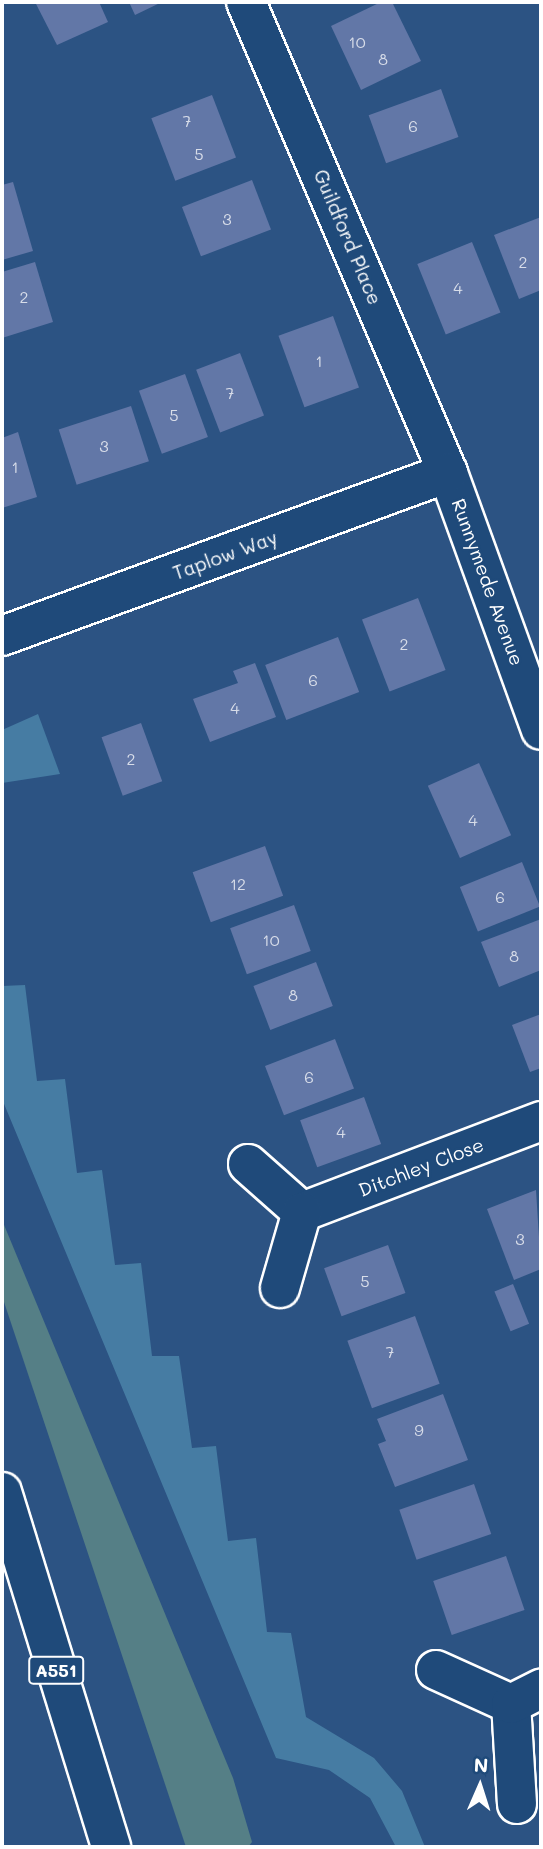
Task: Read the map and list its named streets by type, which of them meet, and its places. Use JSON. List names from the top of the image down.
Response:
{
  "streets": {
    "street": [
      "Guildford Place",
      "Taplow Way",
      "Runnymede Avenue",
      "Ditchley Close",
      "A551"
    ]
  },
  "crossings": [
    ["Guildford Place", "Taplow Way"],
    ["Guildford Place", "Runnymede Avenue"],
    ["Taplow Way", "Runnymede Avenue"]
  ],
  "house_numbers": [
    "10",
    "8",
    "7",
    "6",
    "5",
    "3",
    "2",
    "4",
    "2",
    "1",
    "7",
    "5",
    "3",
    "1",
    "2",
    "6",
    "4",
    "2",
    "4",
    "12",
    "6",
    "10",
    "8",
    "8",
    "6",
    "4",
    "3",
    "5",
    "7",
    "9"
  ],
  "north": "top"
}
